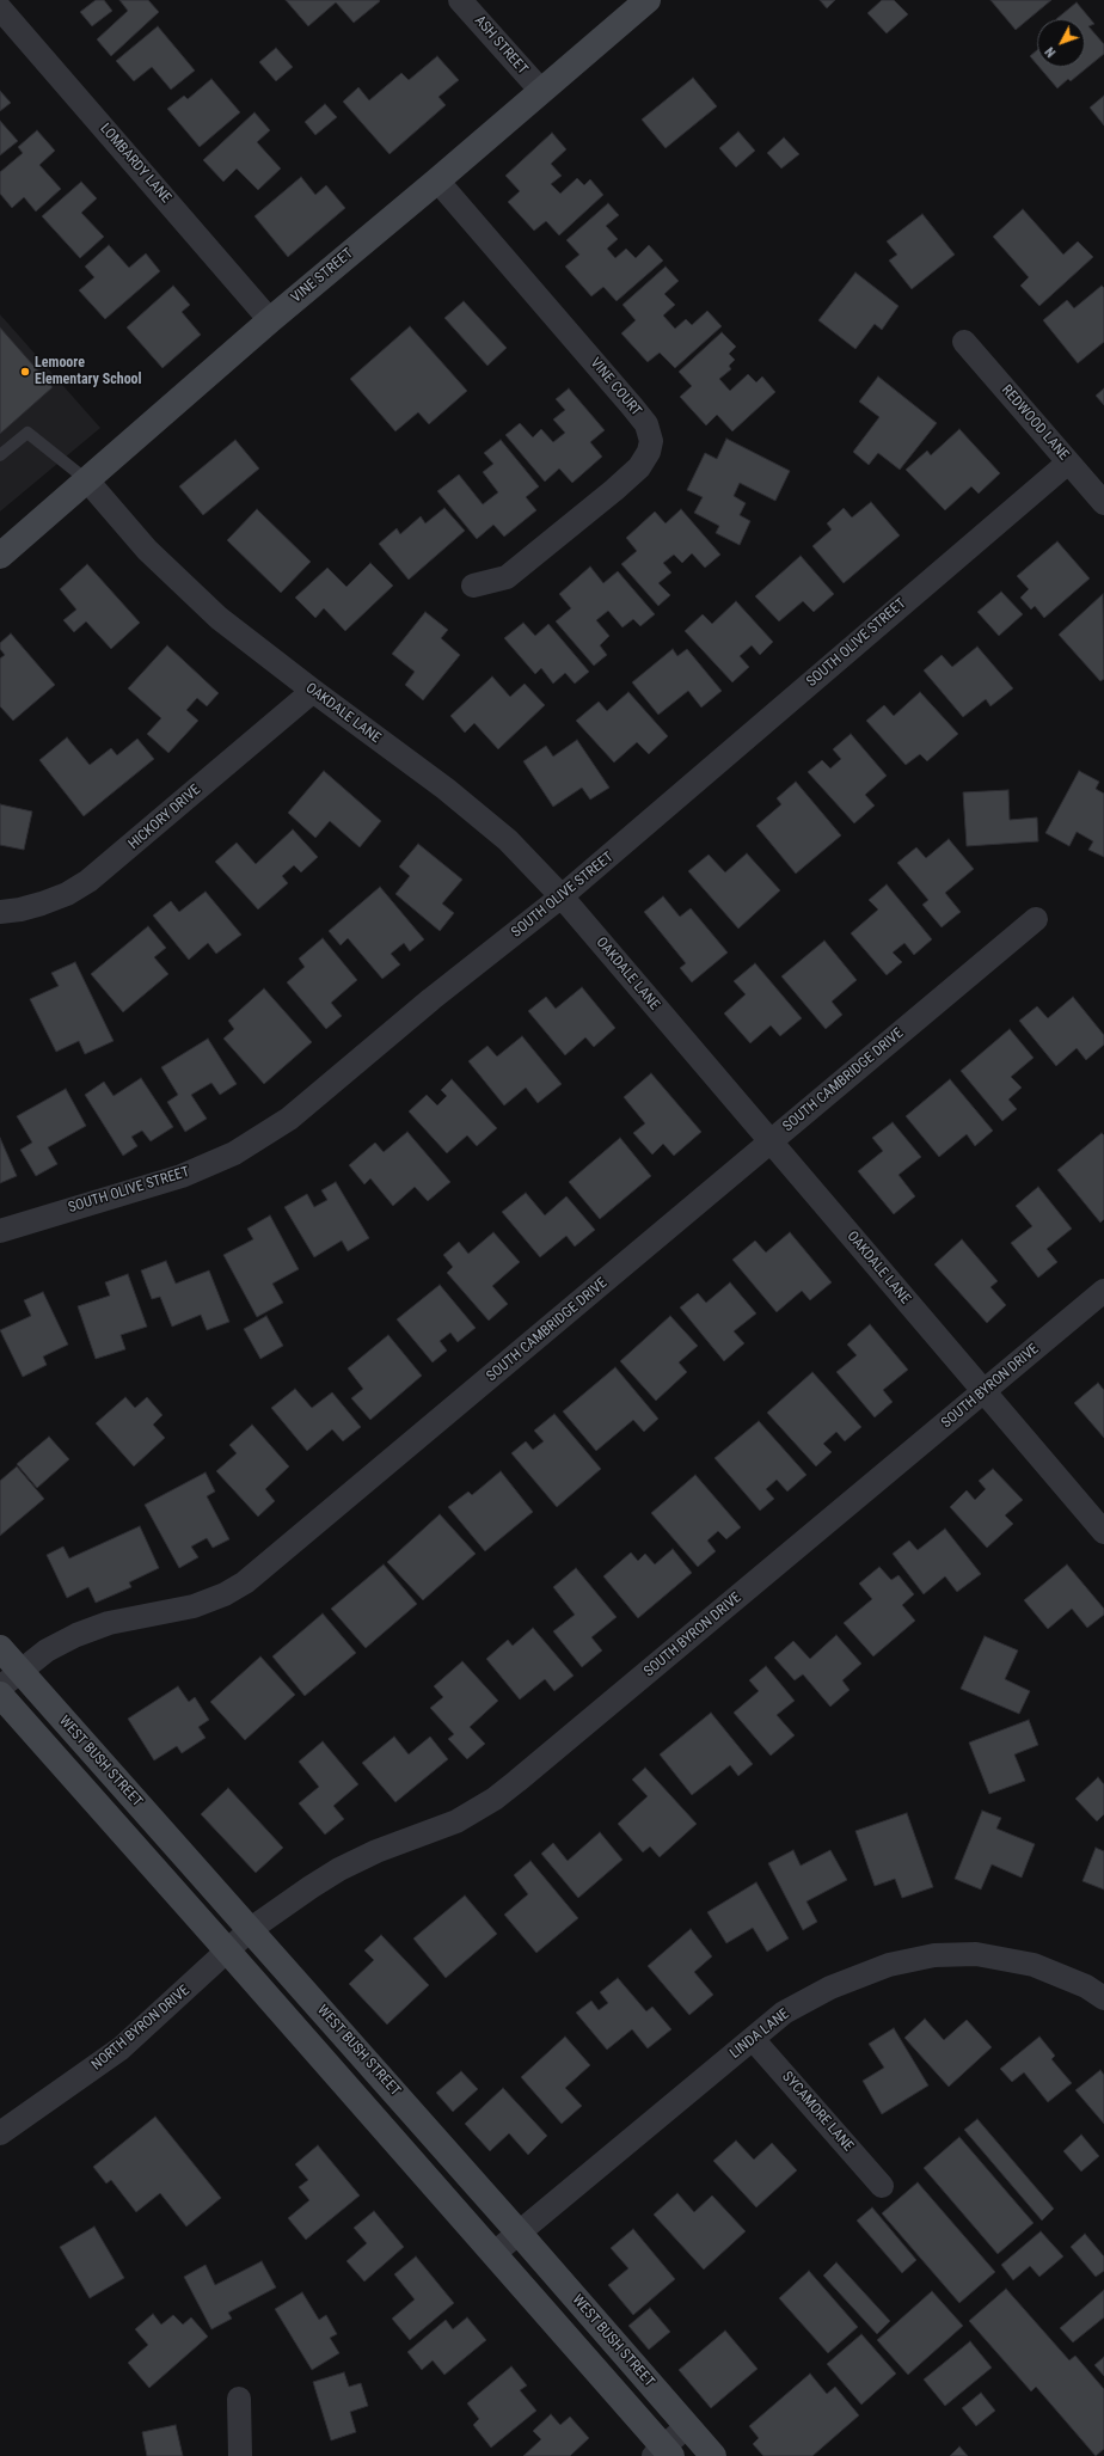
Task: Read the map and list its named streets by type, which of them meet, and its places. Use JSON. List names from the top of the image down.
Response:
{
  "streets": {
    "main road": ["VINE STREET", "WEST BUSH STREET"],
    "street": [
      "ASH STREET",
      "LOMBARDY LANE",
      "VINE COURT",
      "REDWOOD LANE",
      "SOUTH OLIVE STREET",
      "OAKDALE LANE",
      "HICKORY DRIVE",
      "SOUTH CAMBRIDGE DRIVE",
      "SOUTH BYRON DRIVE",
      "NORTH BYRON DRIVE",
      "LINDA LANE",
      "SYCAMORE LANE"
    ]
  },
  "crossings": [
    ["ASH STREET", "VINE STREET"],
    ["LOMBARDY LANE", "VINE STREET"],
    ["VINE STREET", "VINE COURT"],
    ["VINE STREET", "OAKDALE LANE"],
    ["REDWOOD LANE", "SOUTH OLIVE STREET"],
    ["SOUTH OLIVE STREET", "OAKDALE LANE"],
    ["OAKDALE LANE", "HICKORY DRIVE"],
    ["OAKDALE LANE", "SOUTH CAMBRIDGE DRIVE"],
    ["OAKDALE LANE", "SOUTH BYRON DRIVE"],
    ["SOUTH CAMBRIDGE DRIVE", "WEST BUSH STREET"],
    ["SOUTH BYRON DRIVE", "WEST BUSH STREET"],
    ["SOUTH BYRON DRIVE", "NORTH BYRON DRIVE"],
    ["WEST BUSH STREET", "NORTH BYRON DRIVE"],
    ["WEST BUSH STREET", "LINDA LANE"],
    ["LINDA LANE", "SYCAMORE LANE"]
  ],
  "places": ["Lemoore Elementary School"],
  "north": "bottom left"
}
